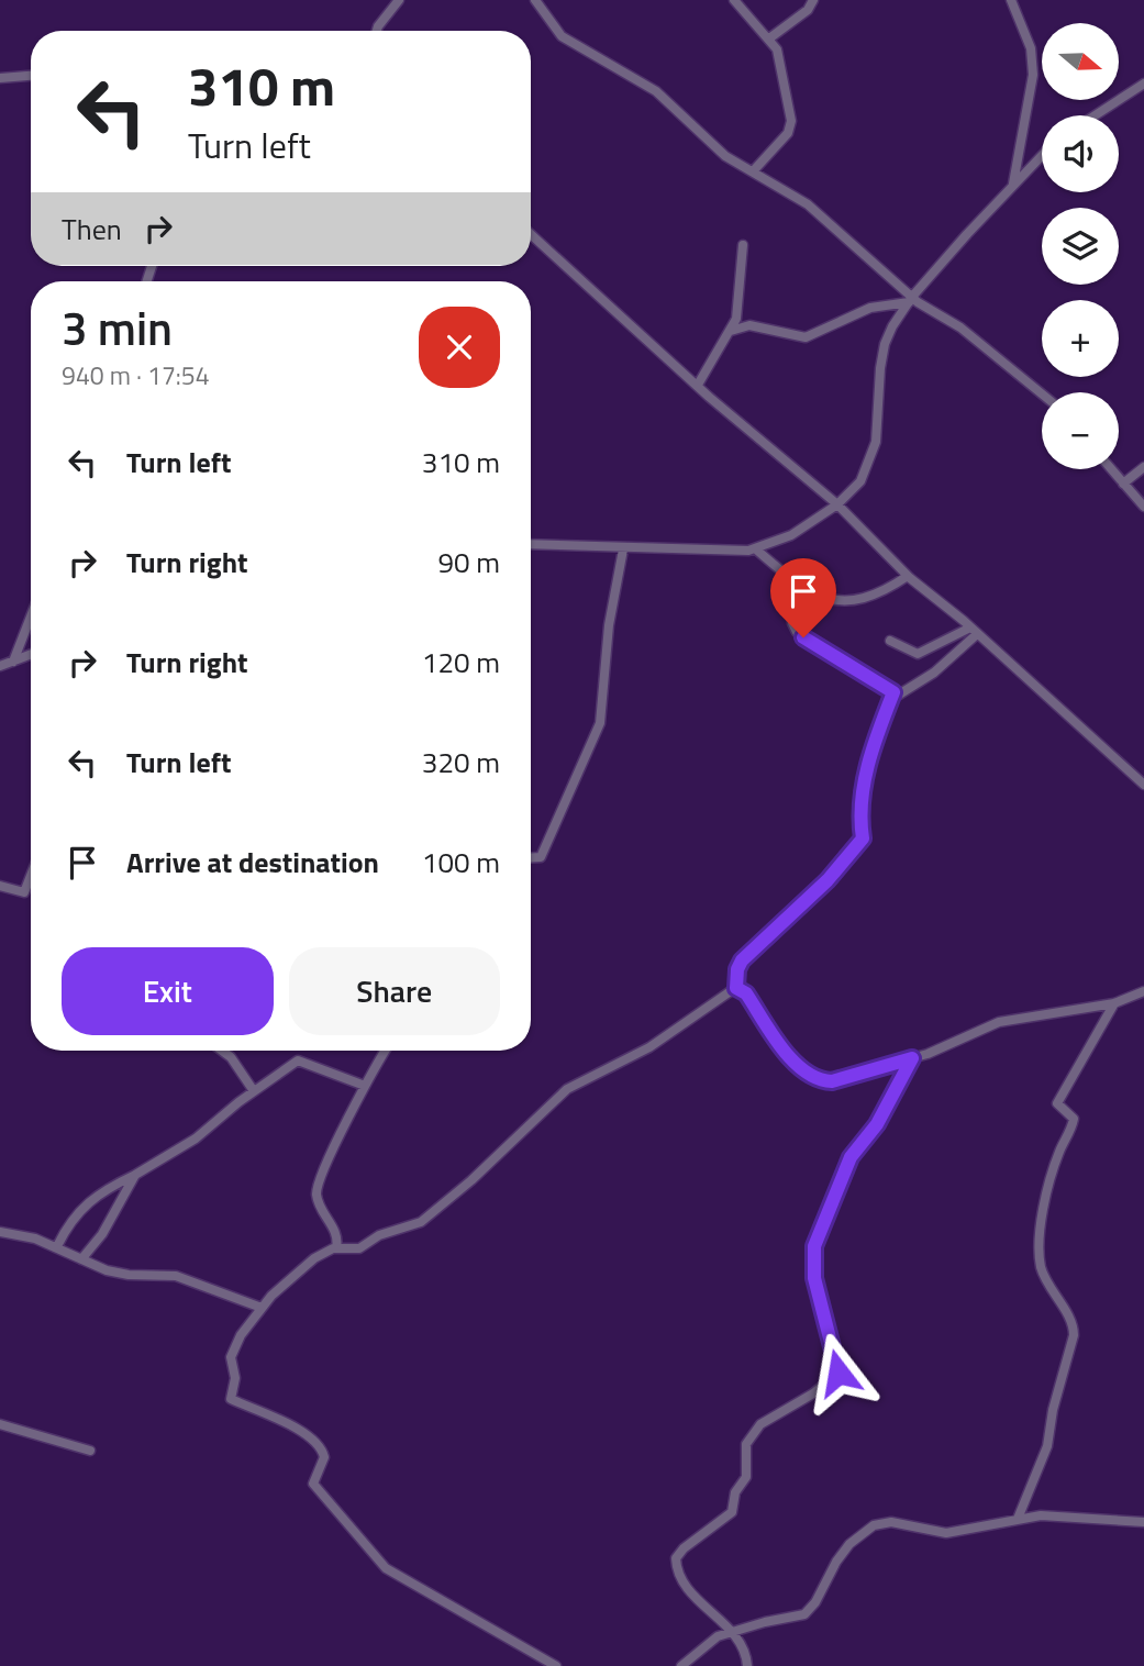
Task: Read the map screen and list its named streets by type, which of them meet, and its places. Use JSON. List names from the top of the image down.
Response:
{
  "north": "right",
  "page": {
    "map_buttons": ["+", "−"],
    "turn": ["310 m", "Turn left"],
    "then": "Then",
    "heading": ["3 min", "940 m · 17:54"],
    "list": [
      {
        "name": "Turn left",
        "value": "310 m"
      },
      {
        "name": "Turn right",
        "value": "90 m"
      },
      {
        "name": "Turn right",
        "value": "120 m"
      },
      {
        "name": "Turn left",
        "value": "320 m"
      },
      {
        "name": "Arrive at destination",
        "value": "100 m"
      }
    ],
    "buttons": ["Exit", "Share"]
  }
}
